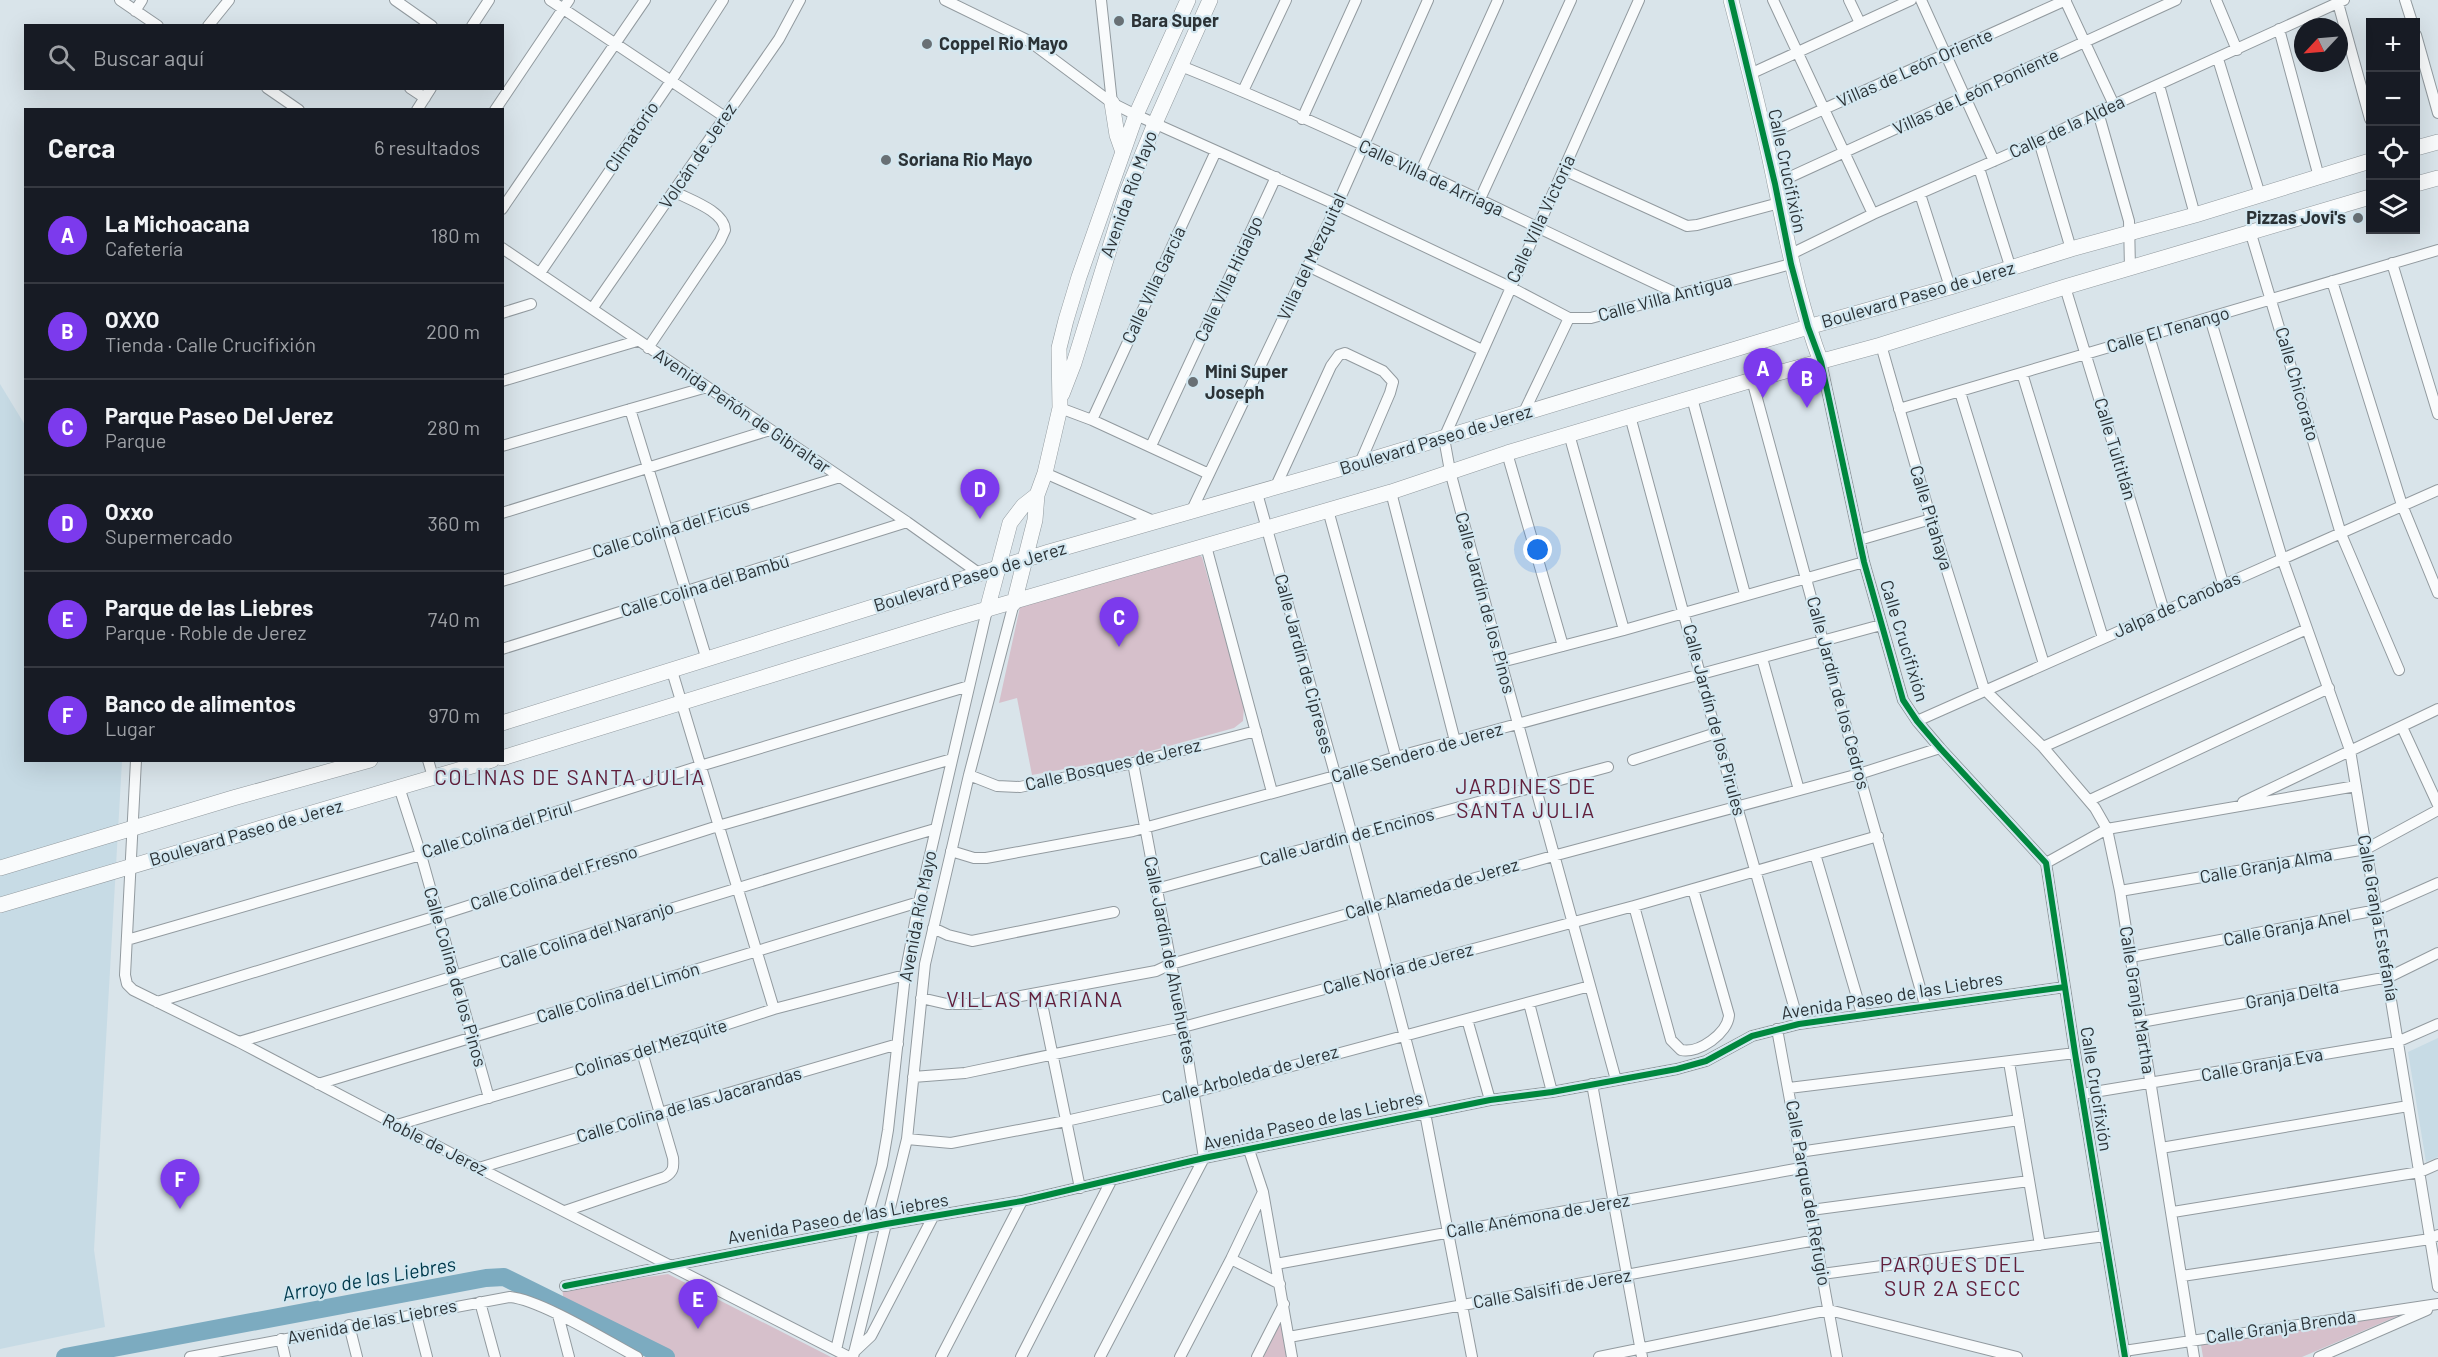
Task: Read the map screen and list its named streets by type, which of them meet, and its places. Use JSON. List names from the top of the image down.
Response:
{
  "streets": {
    "main road": ["Calle Crucifixión", "Avenida Río Mayo", "Boulevard Paseo de Jerez"],
    "street": [
      "Villas de León Oriente",
      "Villas de León Poniente",
      "Calle de la Aldea",
      "Climatorio",
      "Volcán de Jerez",
      "Calle Villa de Arriaga",
      "Calle Villa Victoria",
      "Villa del Mezquital",
      "Calle Villa Hidalgo",
      "Calle Villa García",
      "Calle Villa Antigua",
      "Calle El Tenango",
      "Calle Chicorato",
      "Avenida Peñón de Gibraltar",
      "Calle Tultitlán",
      "Calle Pitahaya",
      "Calle Colina del Ficus",
      "Calle Colina del Bambú",
      "Calle Jardín de los Pinos",
      "Jalpa de Canobas",
      "Calle Jardín de Cipreses",
      "Calle Jardín de los Cedros",
      "Calle Jardín de los Pirules",
      "Calle Sendero de Jerez",
      "Calle Bosques de Jerez",
      "Calle Colina del Pirul",
      "Calle Jardín de Encinos",
      "Calle Granja Alma",
      "Calle Colina del Fresno",
      "Calle Alameda de Jerez",
      "Calle Granja Estefanía",
      "Calle Granja Anel",
      "Calle Colina del Naranjo",
      "Calle Jardín de Ahuehuetes",
      "Calle Noria de Jerez",
      "Calle Colina de los Pinos",
      "Calle Colina del Limón",
      "Granja Delta",
      "Avenida Paseo de las Liebres",
      "Calle Granja Martha",
      "Colinas del Mezquite",
      "Calle Granja Eva",
      "Calle Arboleda de Jerez",
      "Calle Colina de las Jacarandas",
      "Roble de Jerez",
      "Calle Parque del Refugio",
      "Calle Anémona de Jerez",
      "Calle Salsifi de Jerez",
      "Avenida de las Liebres",
      "Calle Granja Brenda"
    ]
  },
  "crossings": [
    ["Villas de León Oriente", "Calle Crucifixión"],
    ["Villas de León Poniente", "Calle Crucifixión"],
    ["Calle de la Aldea", "Calle Crucifixión"],
    ["Calle de la Aldea", "Calle Villa Antigua"],
    ["Climatorio", "Avenida Peñón de Gibraltar"],
    ["Volcán de Jerez", "Avenida Peñón de Gibraltar"],
    ["Calle Crucifixión", "Boulevard Paseo de Jerez"],
    ["Calle Crucifixión", "Calle Villa Antigua"],
    ["Calle Crucifixión", "Jalpa de Canobas"],
    ["Calle Crucifixión", "Calle Sendero de Jerez"],
    ["Calle Crucifixión", "Calle Alameda de Jerez"],
    ["Calle Crucifixión", "Avenida Paseo de las Liebres"],
    ["Calle Crucifixión", "Calle Granja Eva"],
    ["Calle Crucifixión", "Calle Granja Brenda"],
    ["Calle Villa de Arriaga", "Avenida Río Mayo"],
    ["Calle Villa de Arriaga", "Calle Villa Victoria"],
    ["Calle Villa de Arriaga", "Villa del Mezquital"],
    ["Calle Villa de Arriaga", "Calle Villa Antigua"],
    ["Avenida Río Mayo", "Boulevard Paseo de Jerez"],
    ["Avenida Río Mayo", "Calle Sendero de Jerez"],
    ["Avenida Río Mayo", "Calle Bosques de Jerez"],
    ["Avenida Río Mayo", "Calle Colina del Pirul"],
    ["Avenida Río Mayo", "Calle Colina del Fresno"],
    ["Avenida Río Mayo", "Calle Alameda de Jerez"],
    ["Avenida Río Mayo", "Calle Colina del Naranjo"],
    ["Avenida Río Mayo", "Calle Noria de Jerez"],
    ["Avenida Río Mayo", "Calle Colina del Limón"],
    ["Avenida Río Mayo", "Avenida Paseo de las Liebres"],
    ["Avenida Río Mayo", "Colinas del Mezquite"],
    ["Avenida Río Mayo", "Calle Arboleda de Jerez"],
    ["Avenida Río Mayo", "Calle Colina de las Jacarandas"],
    ["Avenida Río Mayo", "Roble de Jerez"],
    ["Calle Villa Victoria", "Boulevard Paseo de Jerez"],
    ["Calle Villa Victoria", "Calle Jardín de los Pinos"],
    ["Villa del Mezquital", "Boulevard Paseo de Jerez"],
    ["Boulevard Paseo de Jerez", "Calle Chicorato"],
    ["Boulevard Paseo de Jerez", "Avenida Peñón de Gibraltar"],
    ["Boulevard Paseo de Jerez", "Calle Tultitlán"],
    ["Boulevard Paseo de Jerez", "Calle Pitahaya"],
    ["Boulevard Paseo de Jerez", "Calle Jardín de los Pinos"],
    ["Boulevard Paseo de Jerez", "Calle Jardín de Cipreses"],
    ["Boulevard Paseo de Jerez", "Calle Jardín de los Cedros"],
    ["Boulevard Paseo de Jerez", "Calle Jardín de los Pirules"],
    ["Boulevard Paseo de Jerez", "Calle Colina de los Pinos"],
    ["Boulevard Paseo de Jerez", "Roble de Jerez"],
    ["Calle El Tenango", "Calle Chicorato"],
    ["Calle El Tenango", "Calle Tultitlán"],
    ["Calle El Tenango", "Calle Pitahaya"],
    ["Calle El Tenango", "Calle Granja Estefanía"],
    ["Calle Chicorato", "Jalpa de Canobas"],
    ["Avenida Peñón de Gibraltar", "Calle Colina del Ficus"],
    ["Avenida Peñón de Gibraltar", "Calle Colina del Bambú"],
    ["Calle Tultitlán", "Jalpa de Canobas"],
    ["Calle Pitahaya", "Jalpa de Canobas"],
    ["Calle Pitahaya", "Calle Granja Martha"],
    ["Calle Jardín de los Pinos", "Calle Sendero de Jerez"],
    ["Calle Jardín de los Pinos", "Calle Jardín de Encinos"],
    ["Calle Jardín de los Pinos", "Calle Alameda de Jerez"],
    ["Calle Jardín de los Pinos", "Calle Noria de Jerez"],
    ["Calle Jardín de los Pinos", "Avenida Paseo de las Liebres"],
    ["Calle Jardín de los Pinos", "Calle Arboleda de Jerez"],
    ["Jalpa de Canobas", "Calle Granja Estefanía"],
    ["Jalpa de Canobas", "Calle Granja Martha"],
    ["Calle Jardín de Cipreses", "Calle Sendero de Jerez"],
    ["Calle Jardín de Cipreses", "Calle Jardín de Encinos"],
    ["Calle Jardín de Cipreses", "Calle Alameda de Jerez"],
    ["Calle Jardín de Cipreses", "Calle Noria de Jerez"],
    ["Calle Jardín de Cipreses", "Avenida Paseo de las Liebres"],
    ["Calle Jardín de Cipreses", "Calle Arboleda de Jerez"],
    ["Calle Jardín de Cipreses", "Calle Anémona de Jerez"],
    ["Calle Jardín de Cipreses", "Calle Salsifi de Jerez"],
    ["Calle Jardín de los Cedros", "Calle Sendero de Jerez"],
    ["Calle Jardín de los Cedros", "Calle Alameda de Jerez"],
    ["Calle Jardín de los Cedros", "Calle Noria de Jerez"],
    ["Calle Jardín de los Cedros", "Avenida Paseo de las Liebres"],
    ["Calle Jardín de los Pirules", "Calle Sendero de Jerez"],
    ["Calle Jardín de los Pirules", "Calle Alameda de Jerez"],
    ["Calle Jardín de los Pirules", "Calle Noria de Jerez"],
    ["Calle Jardín de los Pirules", "Avenida Paseo de las Liebres"],
    ["Calle Sendero de Jerez", "Calle Jardín de Ahuehuetes"],
    ["Calle Bosques de Jerez", "Calle Jardín de Ahuehuetes"],
    ["Calle Colina del Pirul", "Calle Colina de los Pinos"],
    ["Calle Colina del Pirul", "Roble de Jerez"],
    ["Calle Jardín de Encinos", "Calle Jardín de Ahuehuetes"],
    ["Calle Granja Alma", "Calle Granja Estefanía"],
    ["Calle Granja Alma", "Calle Granja Martha"],
    ["Calle Colina del Fresno", "Calle Colina de los Pinos"],
    ["Calle Colina del Fresno", "Roble de Jerez"],
    ["Calle Alameda de Jerez", "Calle Jardín de Ahuehuetes"],
    ["Calle Granja Estefanía", "Calle Granja Anel"],
    ["Calle Granja Estefanía", "Granja Delta"],
    ["Calle Granja Estefanía", "Calle Granja Eva"],
    ["Calle Granja Anel", "Calle Granja Martha"],
    ["Calle Colina del Naranjo", "Calle Colina de los Pinos"],
    ["Calle Colina del Naranjo", "Roble de Jerez"],
    ["Calle Jardín de Ahuehuetes", "Calle Noria de Jerez"],
    ["Calle Jardín de Ahuehuetes", "Avenida Paseo de las Liebres"],
    ["Calle Jardín de Ahuehuetes", "Calle Arboleda de Jerez"],
    ["Calle Colina de los Pinos", "Calle Colina del Limón"],
    ["Calle Colina de los Pinos", "Colinas del Mezquite"],
    ["Calle Colina del Limón", "Roble de Jerez"],
    ["Granja Delta", "Calle Granja Martha"],
    ["Avenida Paseo de las Liebres", "Roble de Jerez"],
    ["Avenida Paseo de las Liebres", "Calle Parque del Refugio"],
    ["Calle Granja Martha", "Calle Granja Eva"],
    ["Calle Granja Martha", "Calle Granja Brenda"],
    ["Colinas del Mezquite", "Roble de Jerez"],
    ["Calle Colina de las Jacarandas", "Roble de Jerez"],
    ["Calle Parque del Refugio", "Calle Anémona de Jerez"],
    ["Calle Parque del Refugio", "Calle Salsifi de Jerez"]
  ],
  "districts": [
    "COLINAS DE SANTA JULIA",
    "JARDINES DE SANTA JULIA",
    "VILLAS MARIANA",
    "PARQUES DEL SUR 2A SECC"
  ],
  "water": ["Arroyo de las Liebres"],
  "places": [
    "Bara Super",
    "Coppel Rio Mayo",
    "Soriana Rio Mayo",
    "Pizzas Jovi's",
    "Mini Super Joseph"
  ],
  "north": "bottom left",
  "page": {
    "map_buttons": ["+", "−"],
    "search": "Buscar aquí",
    "heading": ["Cerca", "6 resultados"],
    "list": [
      {
        "mark": "A",
        "name": "La Michoacana",
        "note": "Cafetería",
        "value": "180 m"
      },
      {
        "mark": "B",
        "name": "OXXO",
        "note": "Tienda · Calle Crucifixión",
        "value": "200 m"
      },
      {
        "mark": "C",
        "name": "Parque Paseo Del Jerez",
        "note": "Parque",
        "value": "280 m"
      },
      {
        "mark": "D",
        "name": "Oxxo",
        "note": "Supermercado",
        "value": "360 m"
      },
      {
        "mark": "E",
        "name": "Parque de las Liebres",
        "note": "Parque · Roble de Jerez",
        "value": "740 m"
      },
      {
        "mark": "F",
        "name": "Banco de alimentos",
        "note": "Lugar",
        "value": "970 m"
      }
    ],
    "pins": [
      "A",
      "B",
      "D",
      "C",
      "F",
      "E"
    ]
  }
}
